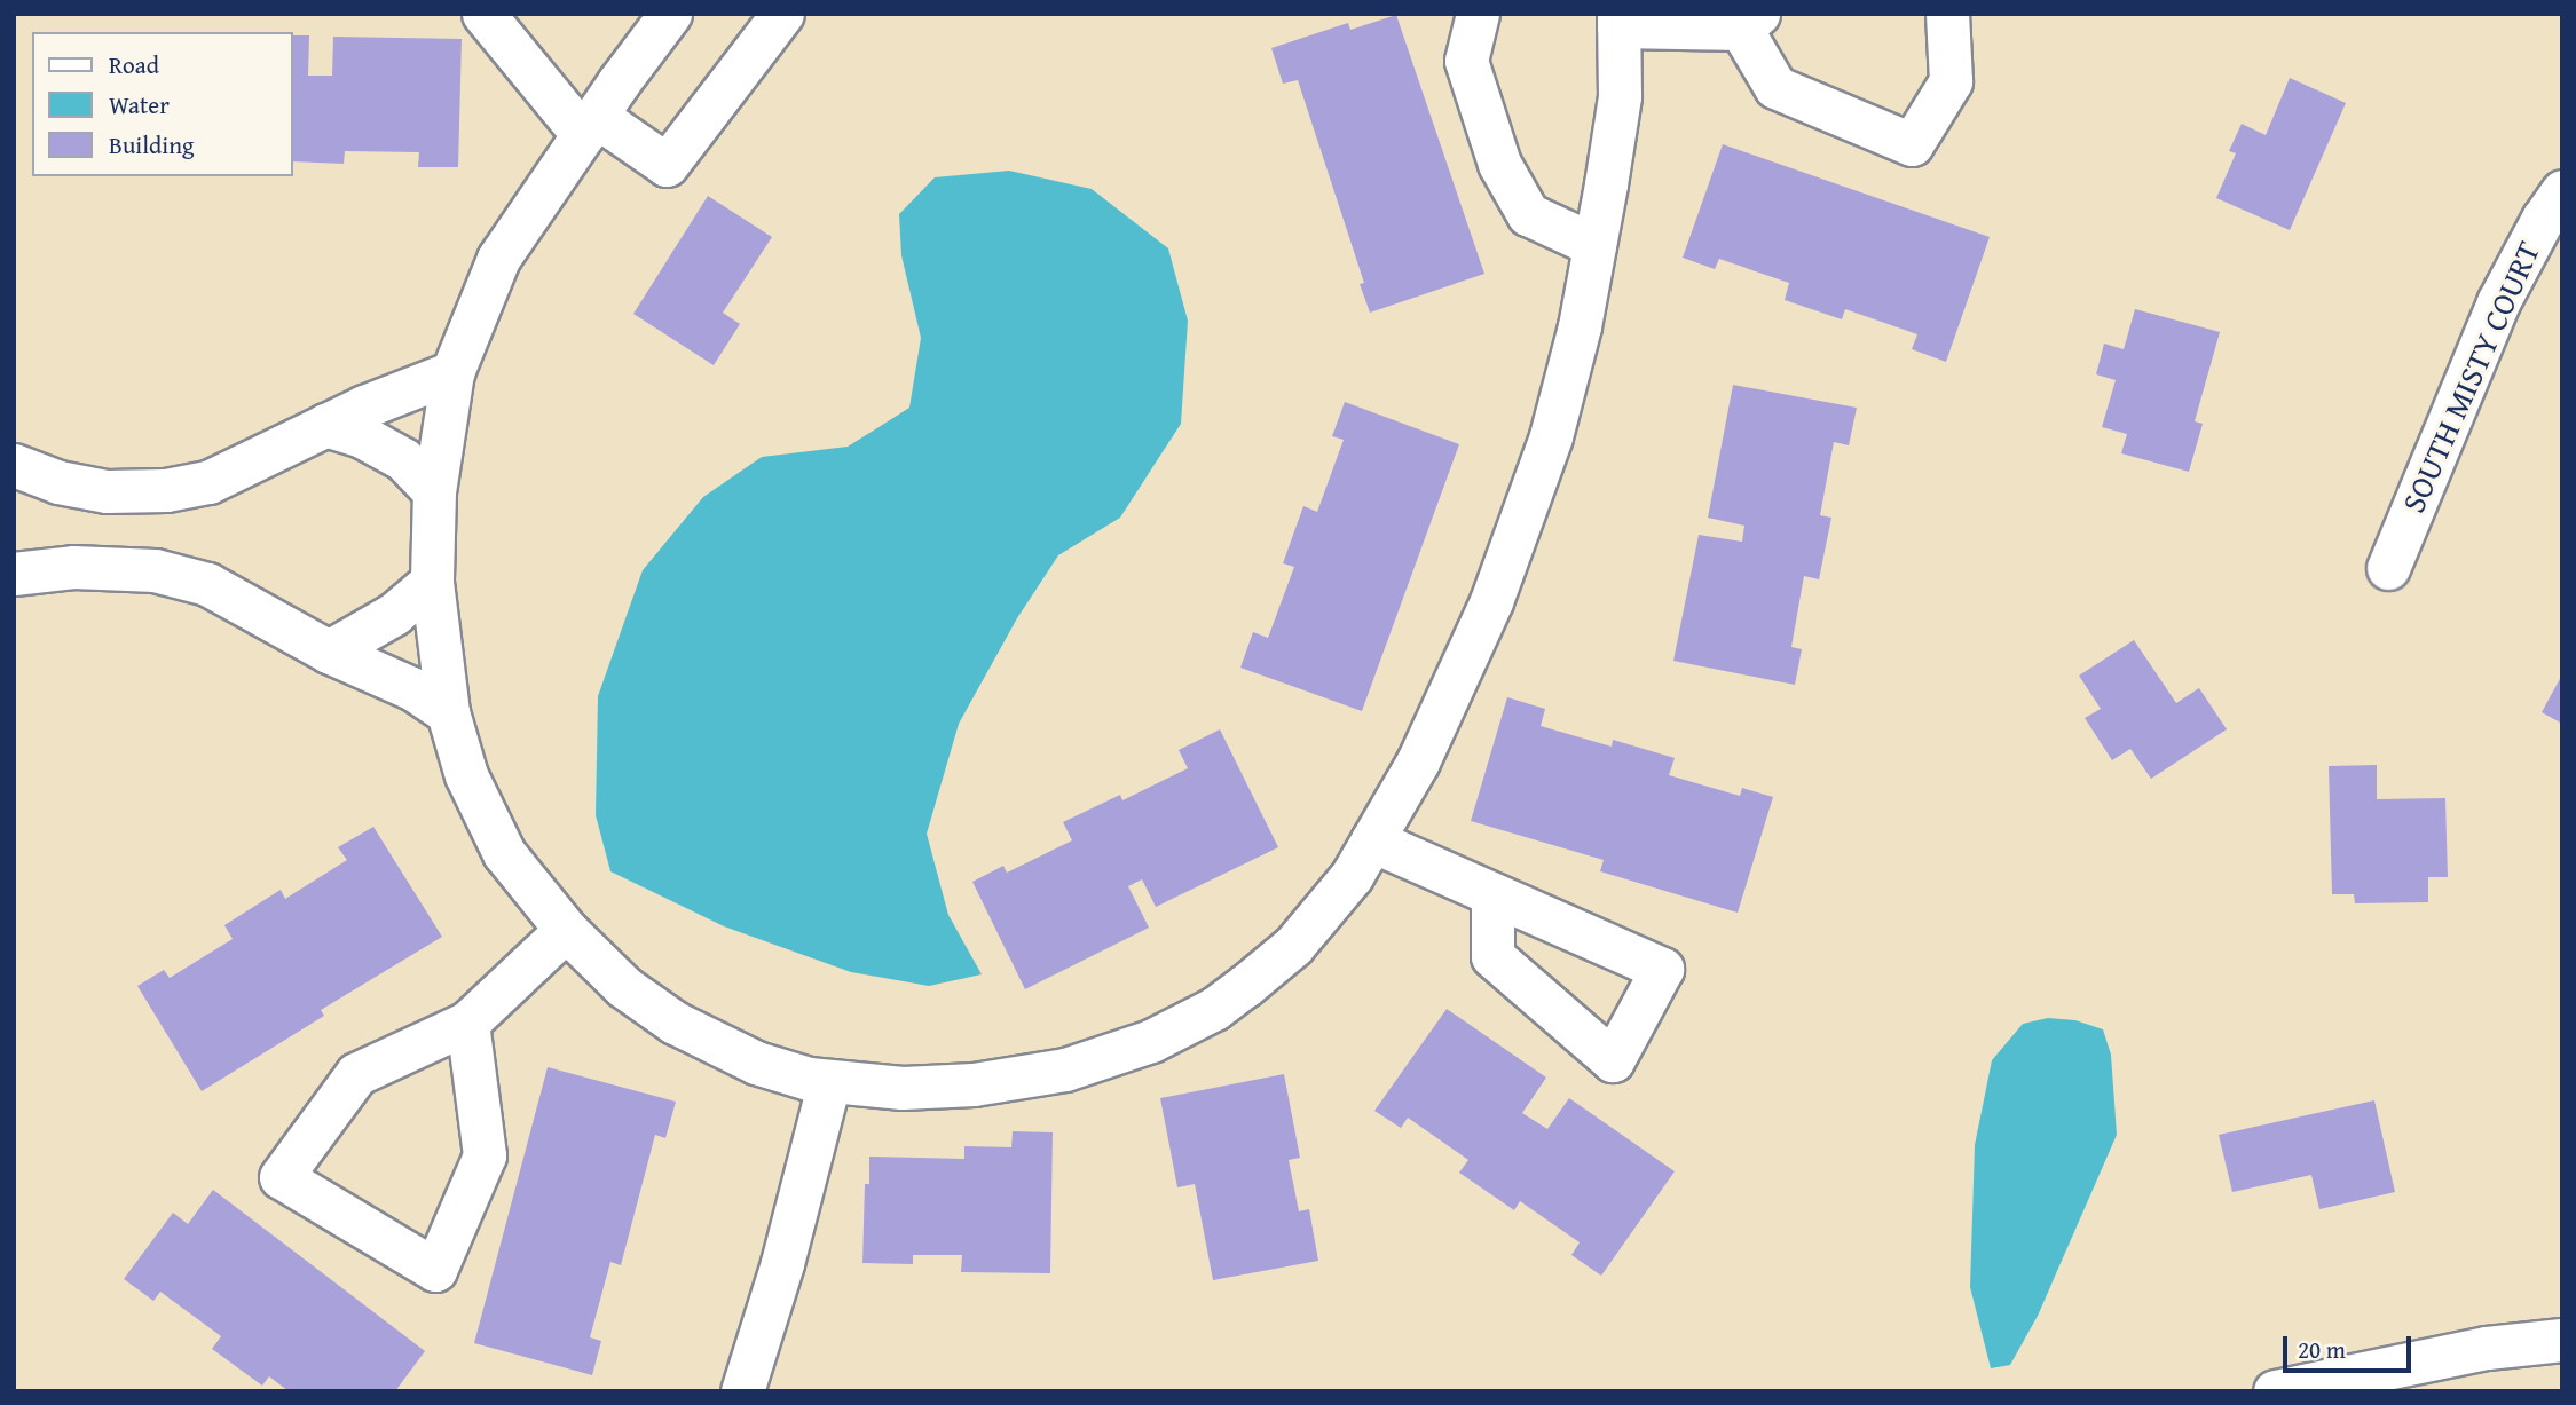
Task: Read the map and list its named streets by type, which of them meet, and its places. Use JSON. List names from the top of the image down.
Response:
{
  "streets": {
    "street": ["SOUTH MISTY COURT"]
  },
  "legend": ["Road", "Water", "Building"],
  "scale_bar": "20 m"
}
